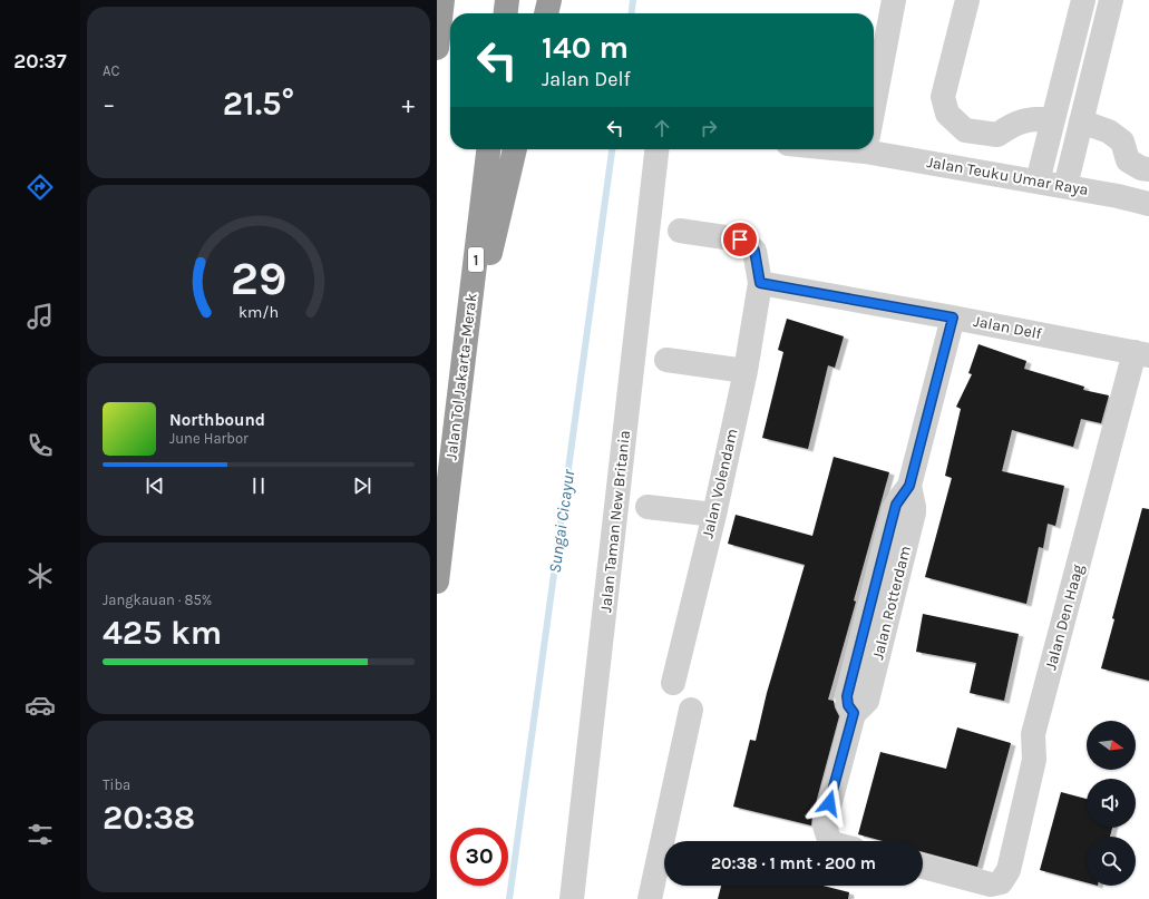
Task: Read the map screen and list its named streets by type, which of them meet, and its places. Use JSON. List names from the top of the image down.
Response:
{
  "streets": {
    "highway": ["1", "Jalan Tol Jakarta–Merak"],
    "street": [
      "Jalan Teuku Umar Raya",
      "Jalan Delf",
      "Jalan Volendam",
      "Jalan Taman New Britania",
      "Jalan Rotterdam",
      "Jalan Den Haag"
    ]
  },
  "crossings": [
    ["Jalan Delf", "Jalan Volendam"],
    ["Jalan Delf", "Jalan Rotterdam"],
    ["Jalan Delf", "Jalan Den Haag"]
  ],
  "water": ["Sungai Cicayur"],
  "north": "right",
  "page": {
    "tabs": "20:37",
    "tile": [
      "AC",
      ["Jangkauan · 85%", "425 km"],
      ["Tiba", "20:38"]
    ],
    "turn": ["140 m", "Jalan Delf"],
    "heat": ["−", "21.5°", "+"],
    "song": ["Northbound", "June Harbor"],
    "limit": "30",
    "trip": "20:38 · 1 mnt · 200 m",
    "gauge": ["29", "km/h"]
  }
}
